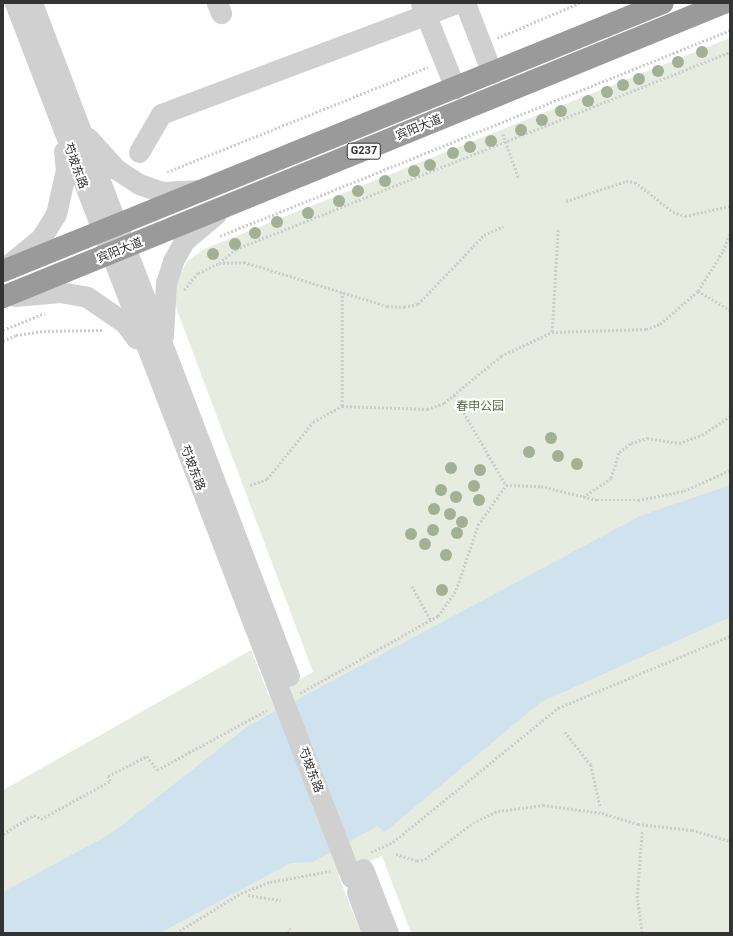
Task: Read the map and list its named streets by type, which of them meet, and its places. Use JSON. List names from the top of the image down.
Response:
{
  "streets": {
    "highway": ["宾阳大道", "G237"],
    "street": ["芍坡东路"]
  },
  "crossings": [
    ["宾阳大道", "芍坡东路"]
  ],
  "parks": ["春申公园"]
}
